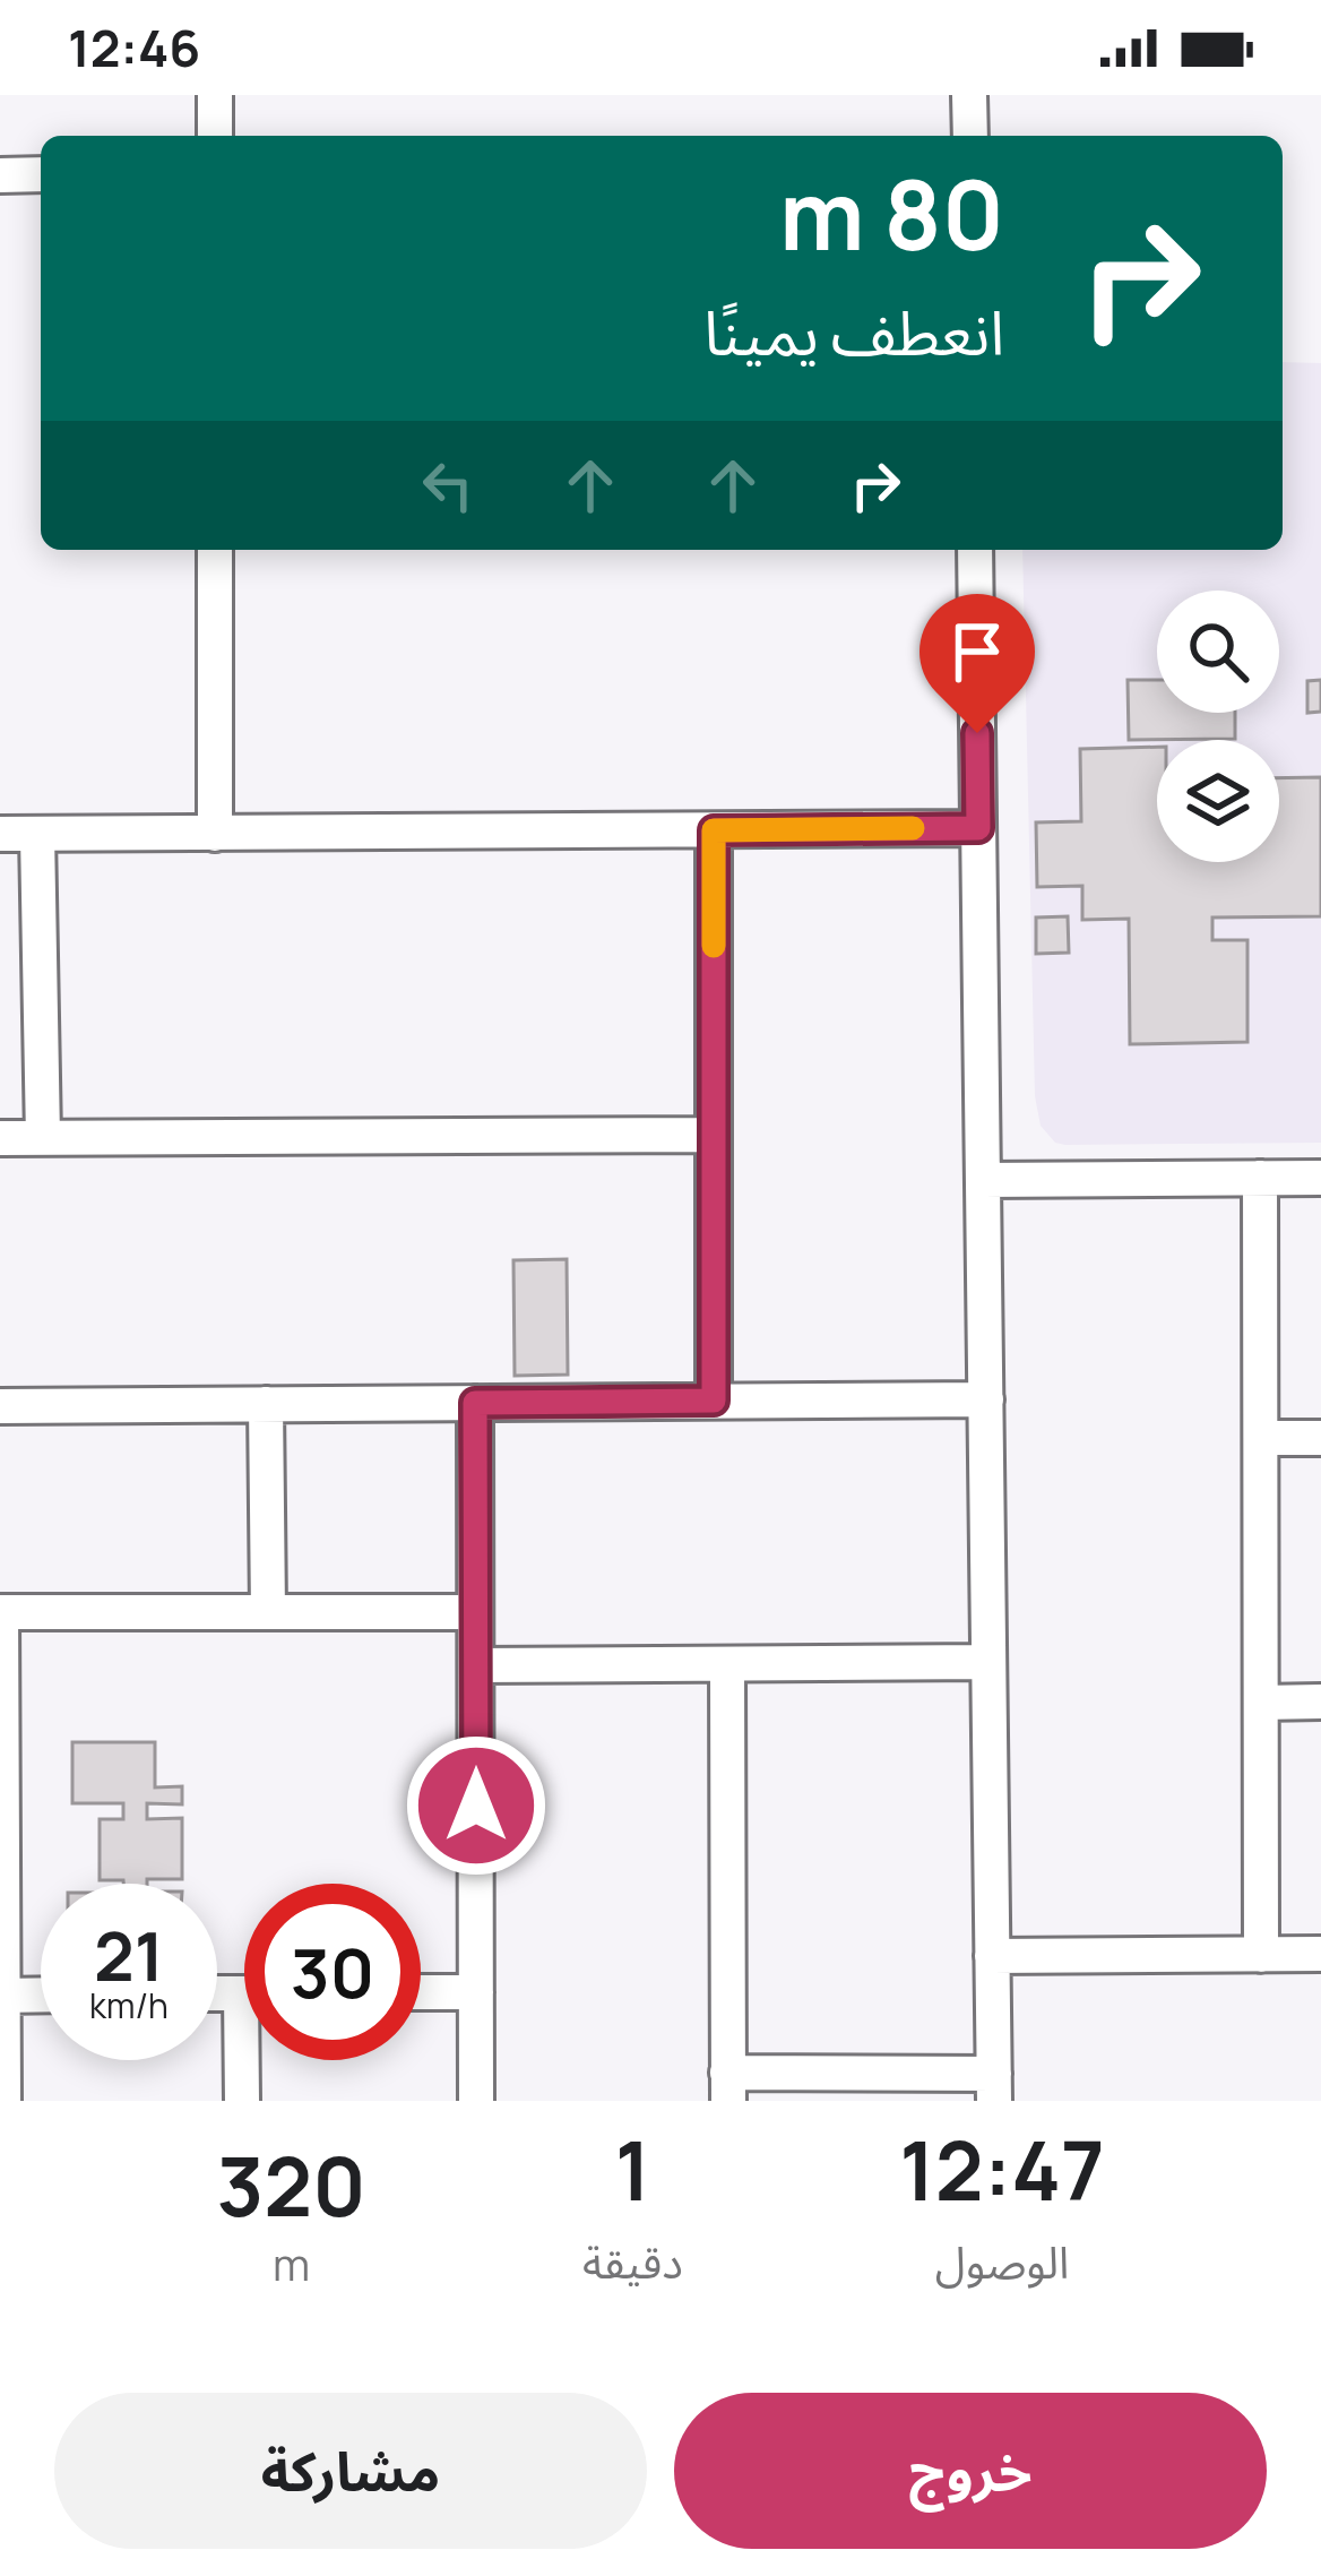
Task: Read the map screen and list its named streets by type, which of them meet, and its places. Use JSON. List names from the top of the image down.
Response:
{
  "page": {
    "status": "12:46",
    "turn": ["80 m", "انعطف يمينًا"],
    "speed": "21 km/h",
    "limit": "30",
    "eta": [
      "12:47",
      "الوصول",
      "1",
      "دقيقة",
      "320",
      "m"
    ],
    "buttons": ["خروج", "مشاركة"]
  }
}
